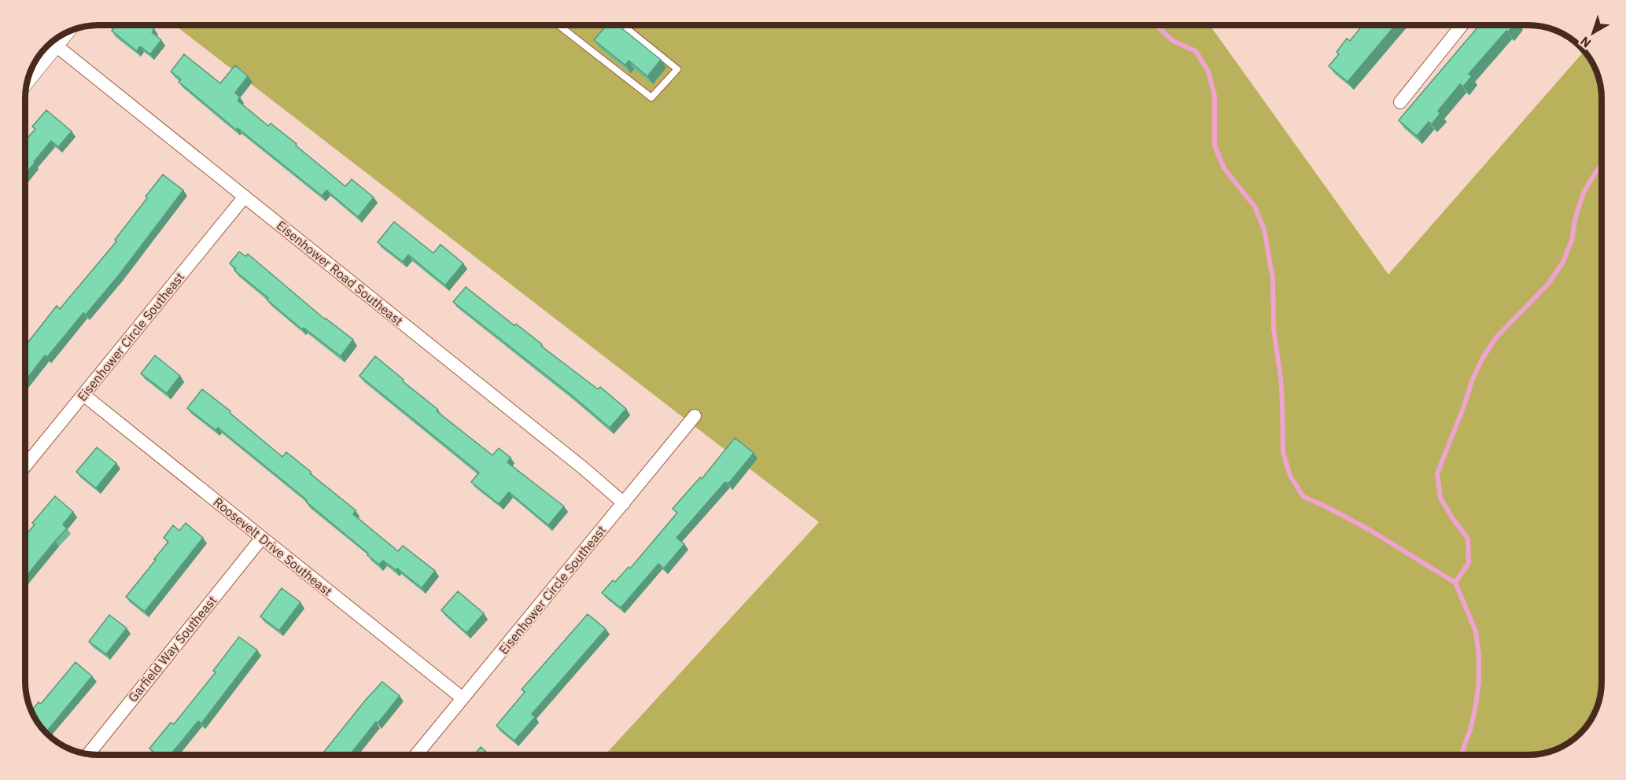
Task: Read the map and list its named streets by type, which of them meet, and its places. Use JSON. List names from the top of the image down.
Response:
{
  "streets": {
    "street": [
      "Eisenhower Road Southeast",
      "Eisenhower Circle Southeast",
      "Roosevelt Drive Southeast",
      "Garfield Way Southeast"
    ]
  },
  "crossings": [
    ["Eisenhower Road Southeast", "Eisenhower Circle Southeast"],
    ["Eisenhower Circle Southeast", "Roosevelt Drive Southeast"],
    ["Roosevelt Drive Southeast", "Garfield Way Southeast"]
  ],
  "north": "bottom left"
}
